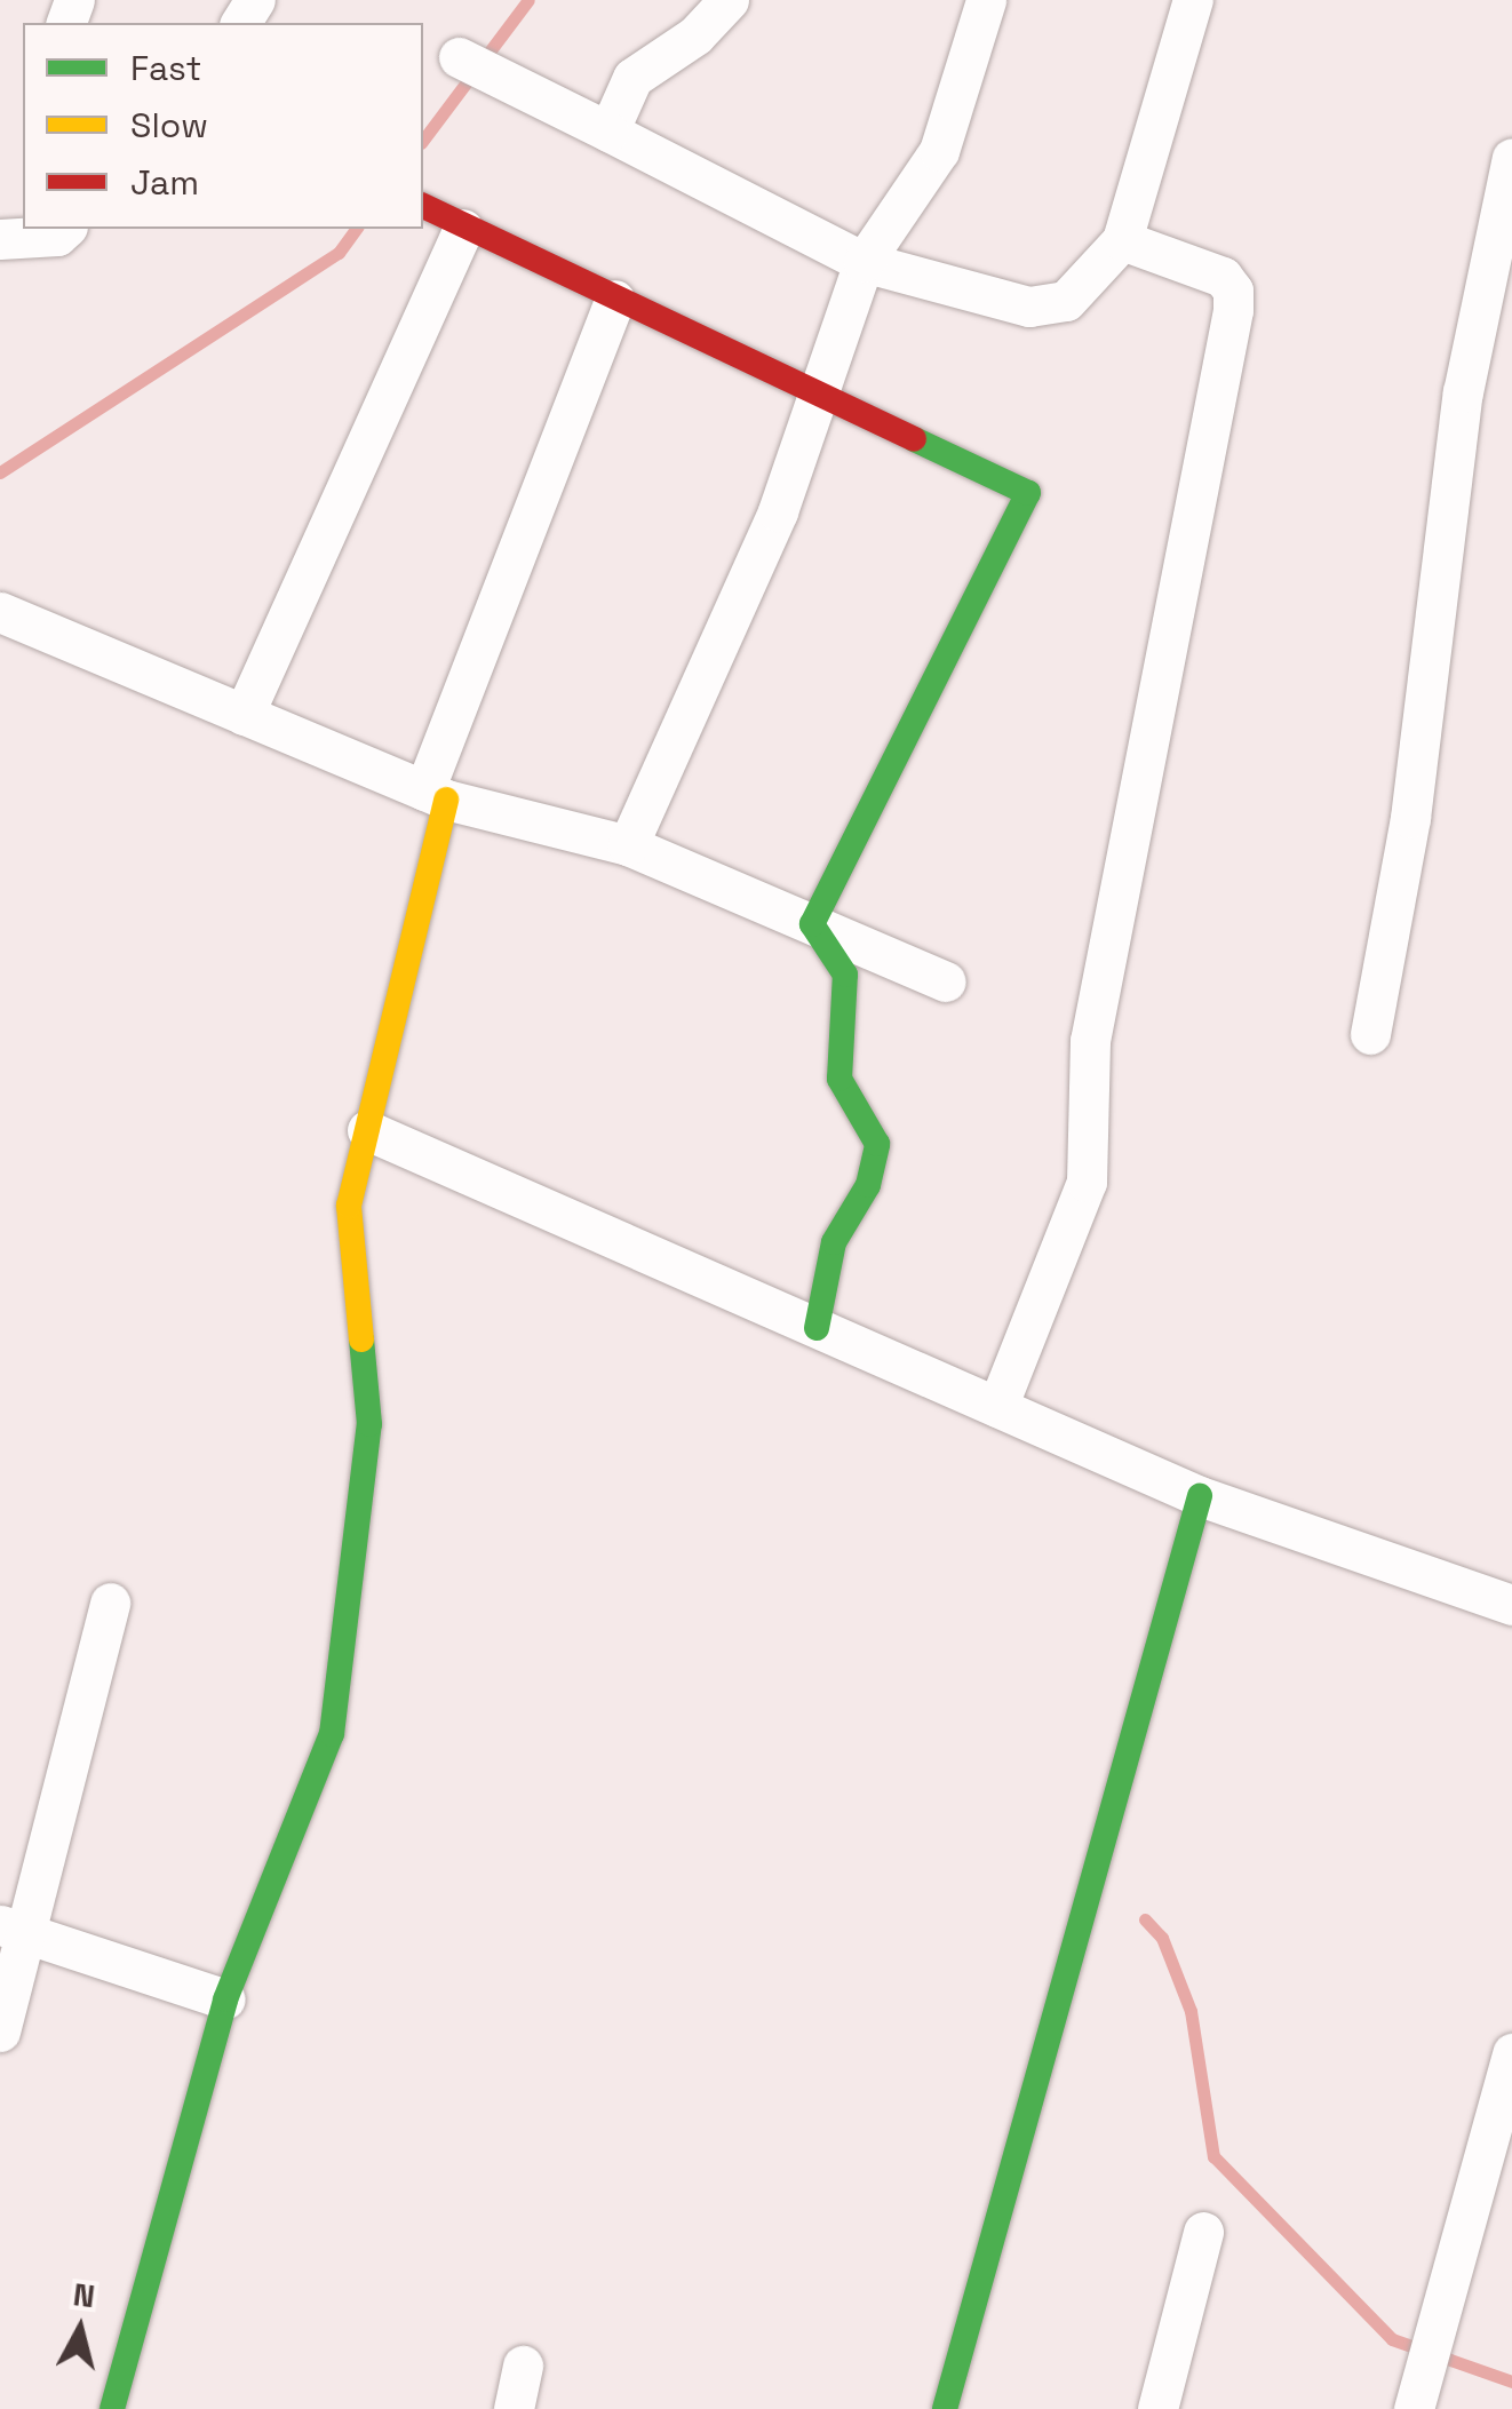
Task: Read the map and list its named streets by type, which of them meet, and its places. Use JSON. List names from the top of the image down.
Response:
{
  "legend": ["Fast", "Slow", "Jam"],
  "north": "top"
}
